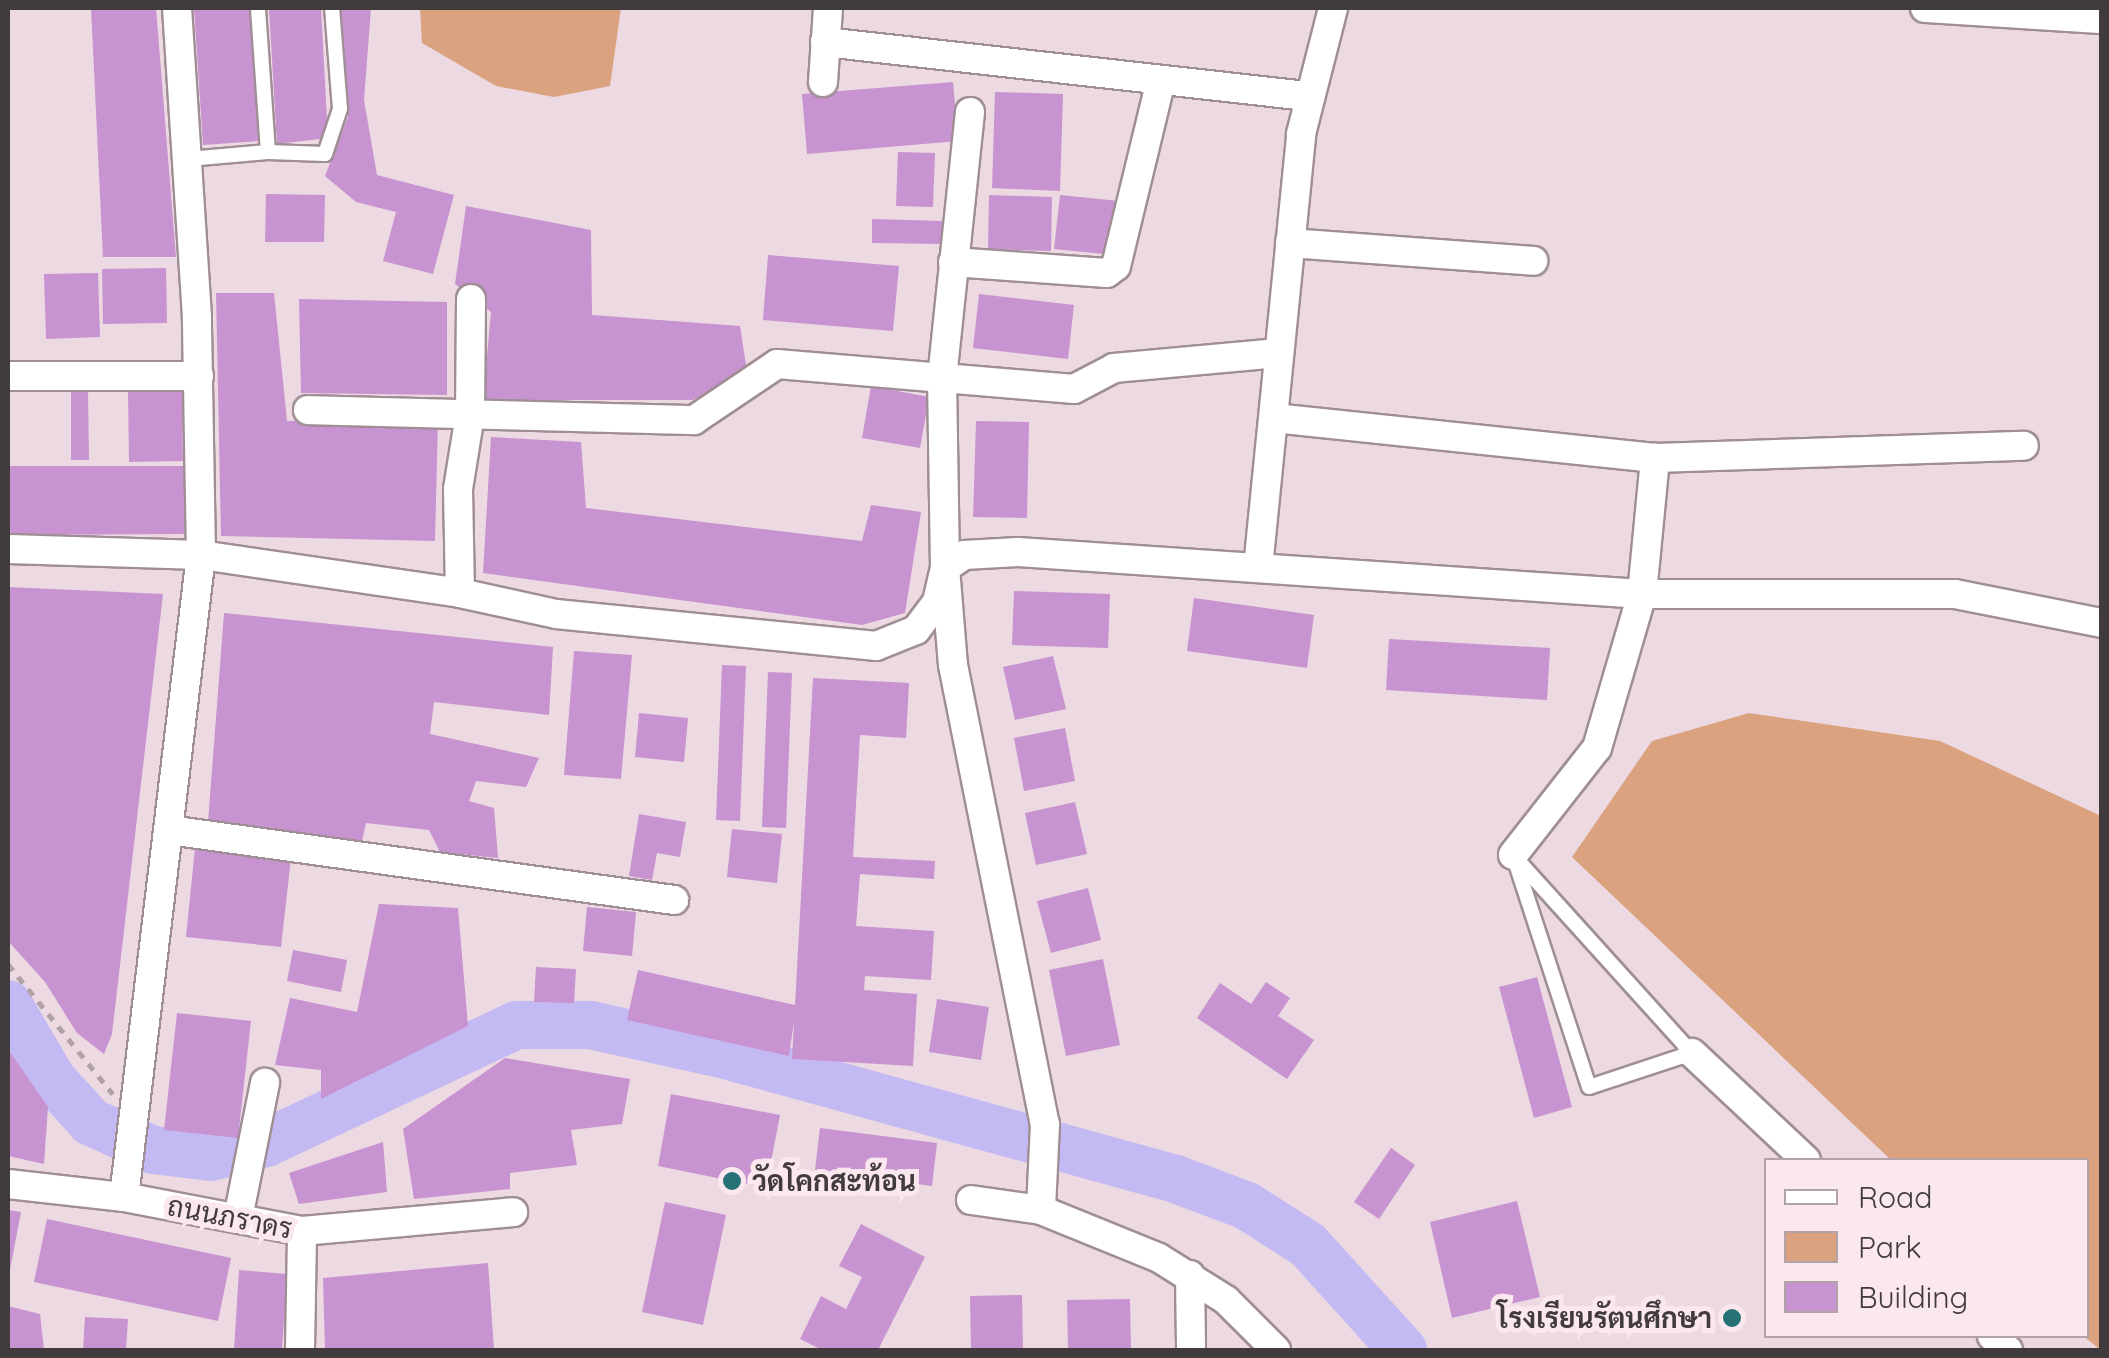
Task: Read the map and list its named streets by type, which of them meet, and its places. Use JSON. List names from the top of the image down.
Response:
{
  "streets": {
    "street": ["ถนนภราดร"]
  },
  "places": ["วัดโคกสะท้อน", "โรงเรียนรัตนศึกษา"],
  "legend": ["Road", "Park", "Building"]
}
